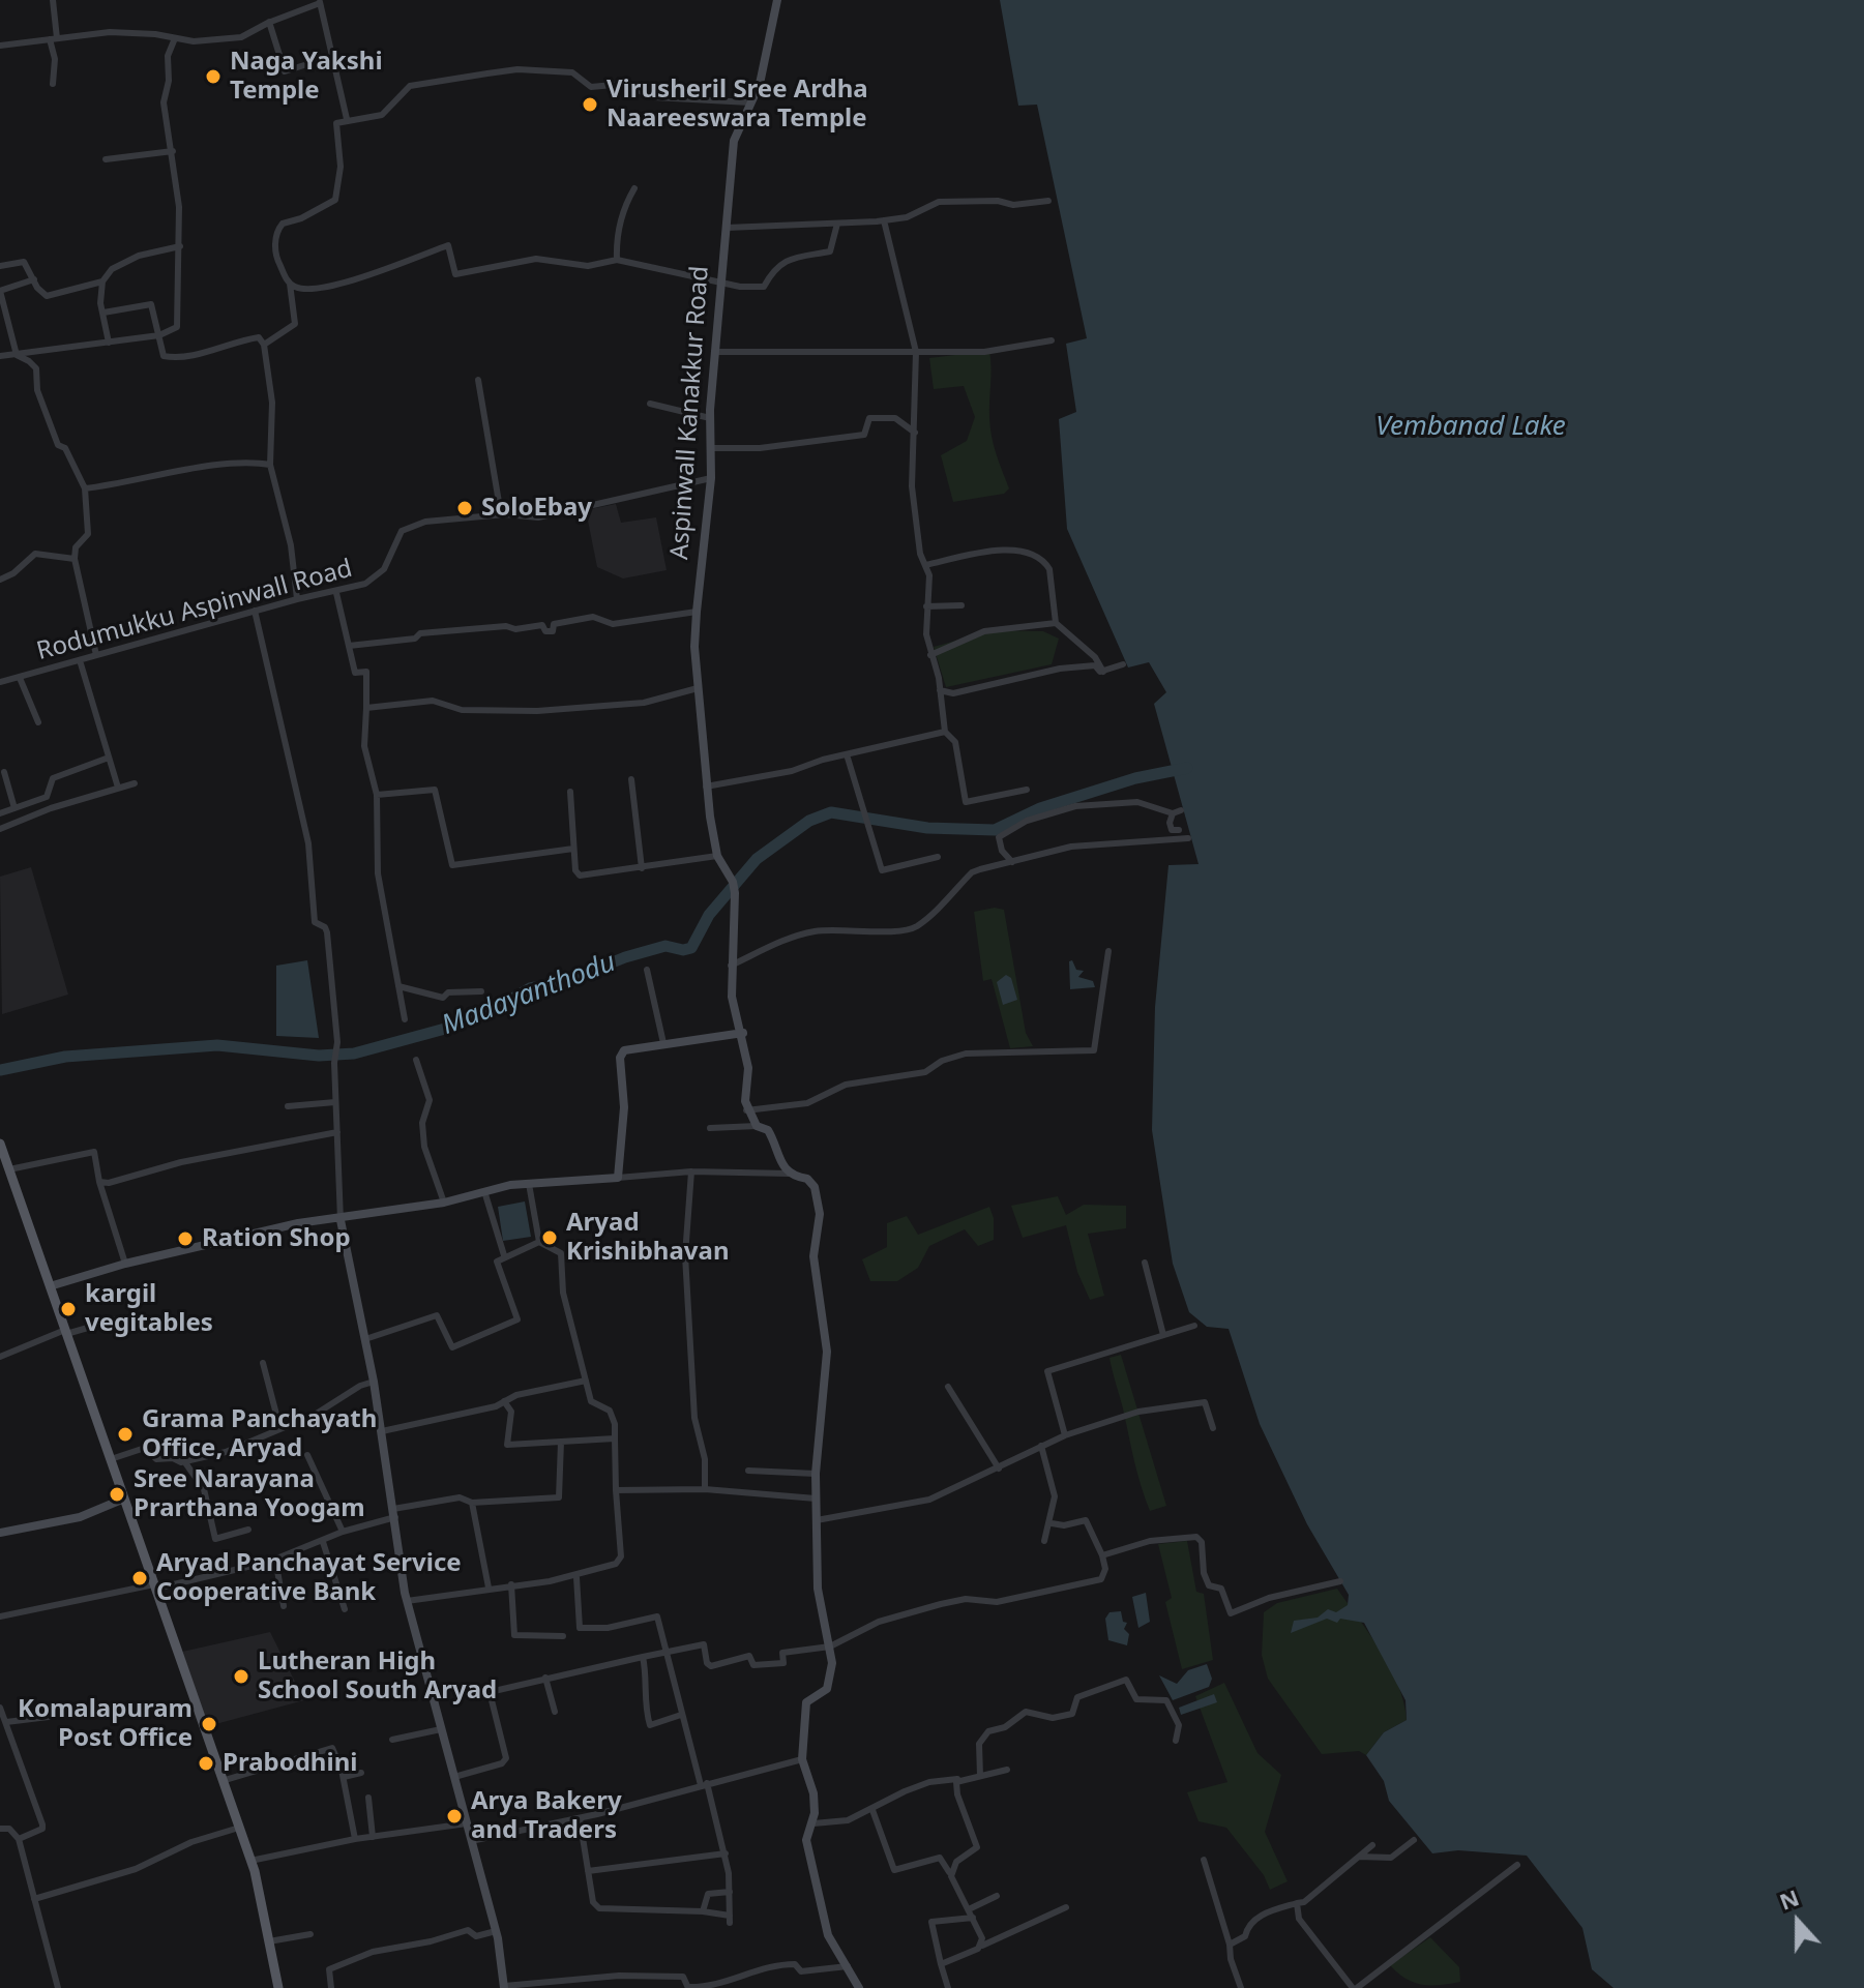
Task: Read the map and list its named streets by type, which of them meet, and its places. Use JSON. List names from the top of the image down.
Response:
{
  "streets": {
    "main road": ["Aspinwall Kanakkur Road"],
    "street": ["Rodumukku Aspinwall Road"]
  },
  "crossings": [
    ["Aspinwall Kanakkur Road", "Rodumukku Aspinwall Road"]
  ],
  "water": ["Vembanad Lake", "Madayanthodu"],
  "places": [
    "Naga Yakshi Temple",
    "Virusheril Sree Ardha Naareeswara Temple",
    "SoloEbay",
    "Aryad Krishibhavan",
    "Ration Shop",
    "kargil vegitables",
    "Grama Panchayath Office, Aryad",
    "Sree Narayana Prarthana Yoogam",
    "Aryad Panchayat Service Cooperative Bank",
    "Lutheran High School South Aryad",
    "Komalapuram Post Office",
    "Prabodhini",
    "Arya Bakery and Traders"
  ],
  "north": "top"
}
